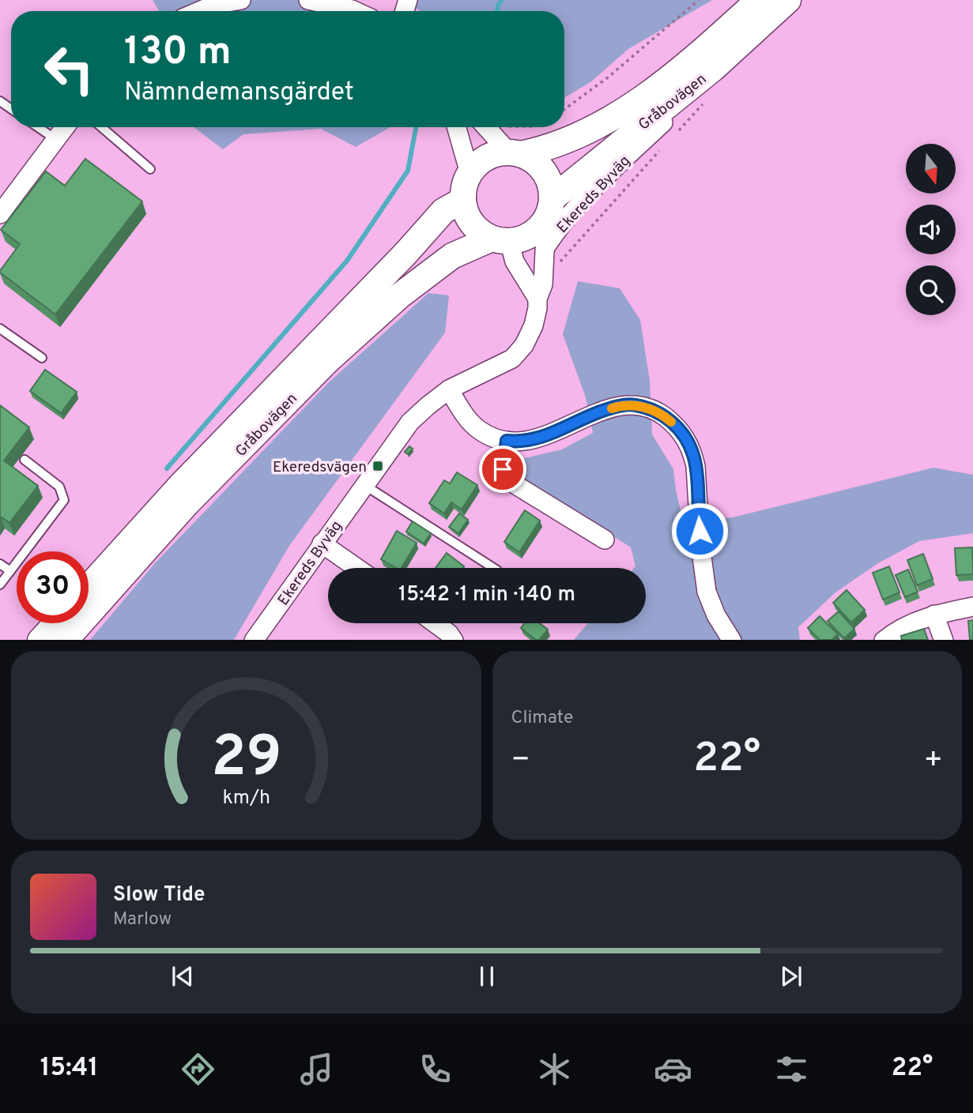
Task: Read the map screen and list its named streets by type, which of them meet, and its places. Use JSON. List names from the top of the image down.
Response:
{
  "streets": {
    "main road": ["Gråbovägen"],
    "street": ["Ekereds Byväg"]
  },
  "crossings": [
    ["Gråbovägen", "Ekereds Byväg"]
  ],
  "places": {
    "transit": ["Ekeredsvägen"]
  },
  "north": "bottom",
  "page": {
    "turn": ["130 m", "Nämndemansgärdet"],
    "limit": "30",
    "trip": "15:42 · 1 min · 140 m",
    "tile": "Climate",
    "heat": ["−", "22°", "+"],
    "song": ["Slow Tide", "Marlow"],
    "tabs": ["15:41", "22°"],
    "gauge": ["29", "km/h"]
  }
}
